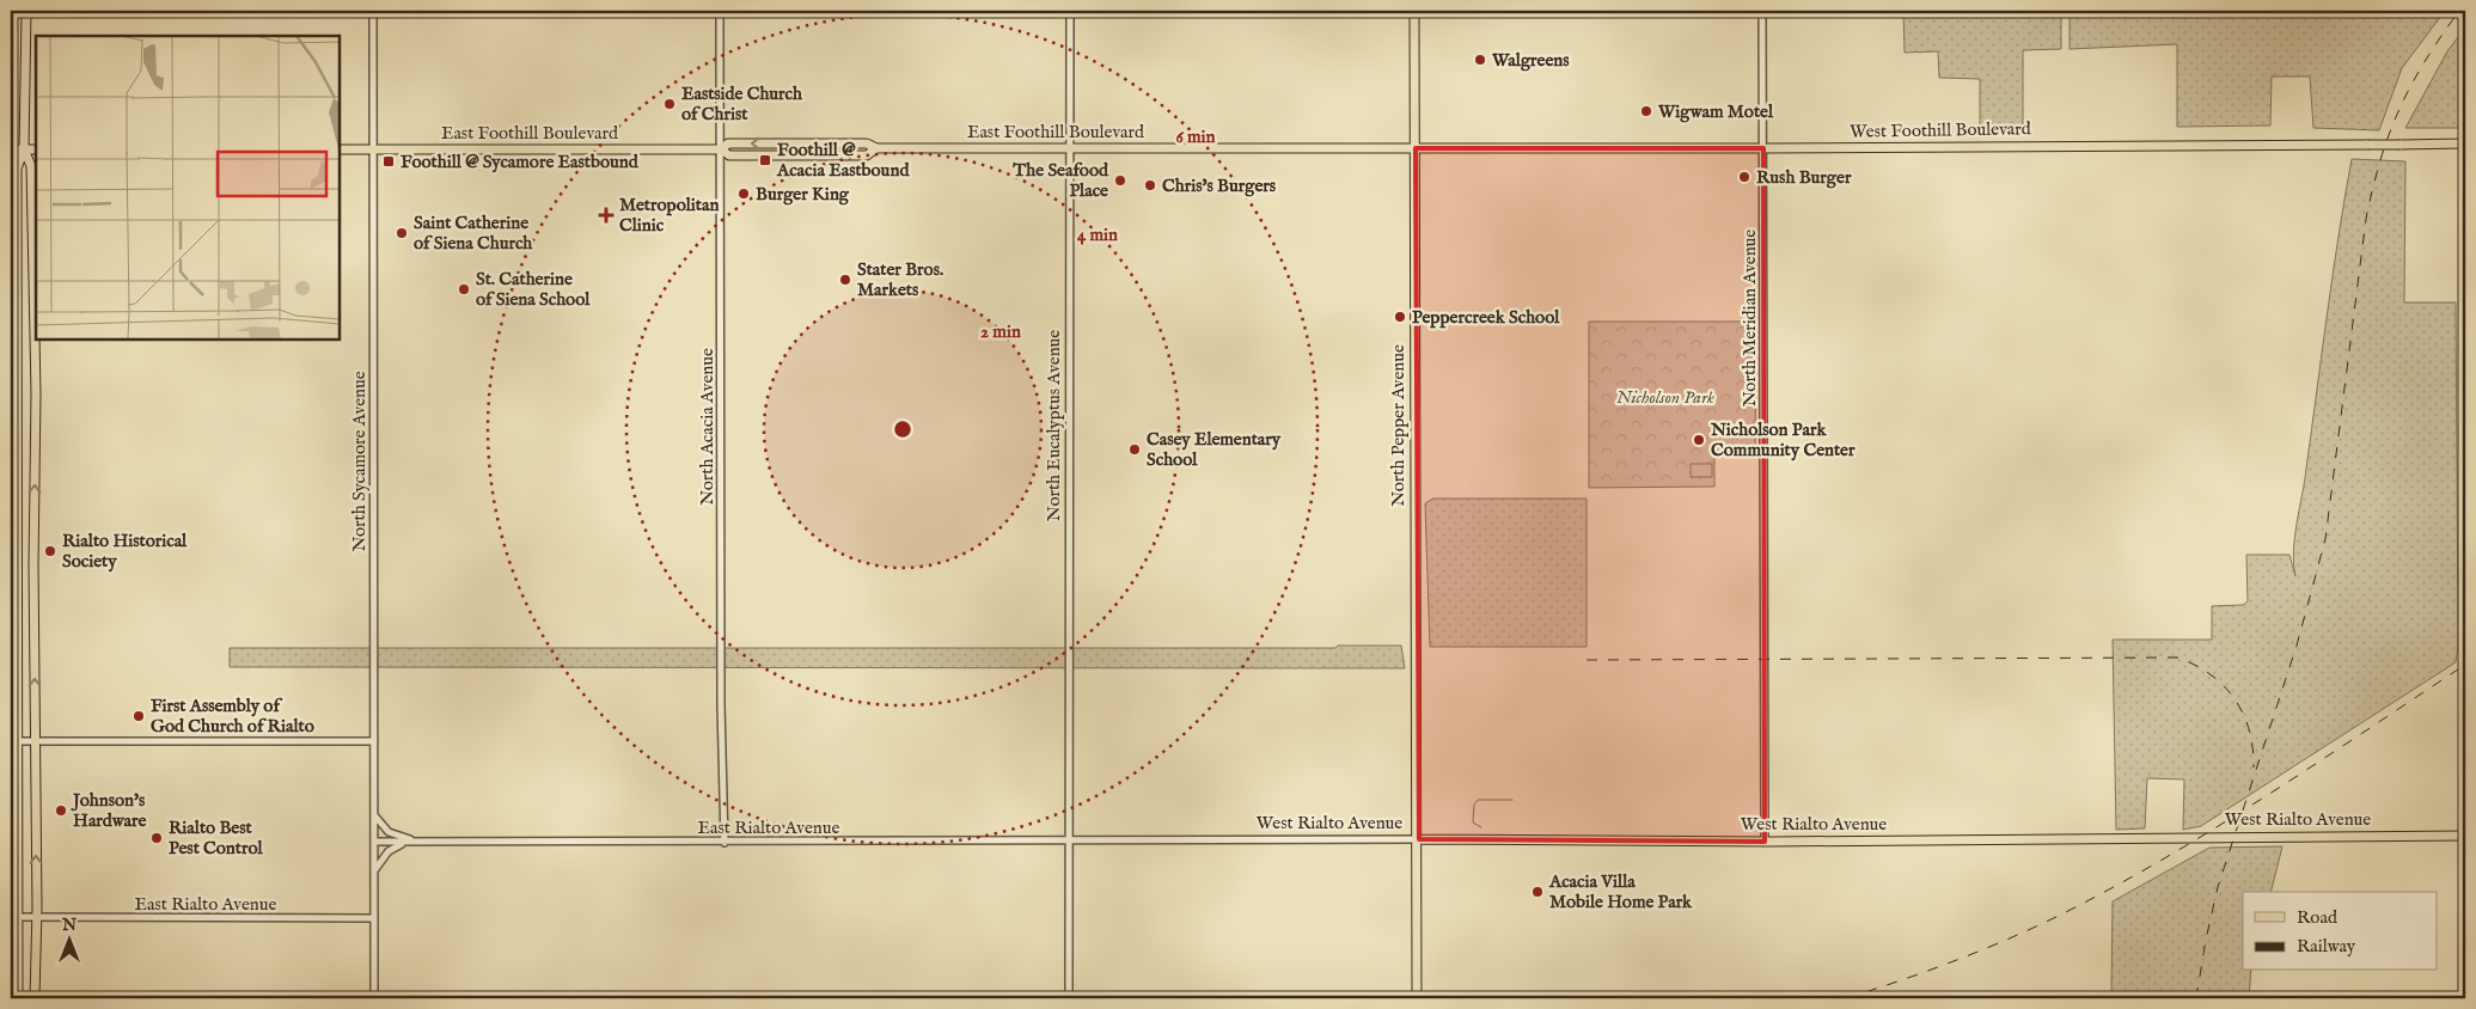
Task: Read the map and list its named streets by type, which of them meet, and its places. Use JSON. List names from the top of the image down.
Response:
{
  "streets": {
    "main road": [
      "West Foothill Boulevard",
      "East Foothill Boulevard",
      "North Pepper Avenue",
      "West Rialto Avenue"
    ],
    "street": [
      "North Meridian Avenue",
      "North Eucalyptus Avenue",
      "North Acacia Avenue",
      "North Sycamore Avenue",
      "East Rialto Avenue"
    ]
  },
  "crossings": [
    ["West Foothill Boulevard", "East Foothill Boulevard"],
    ["West Foothill Boulevard", "North Meridian Avenue"],
    ["West Foothill Boulevard", "North Pepper Avenue"],
    ["East Foothill Boulevard", "North Eucalyptus Avenue"],
    ["East Foothill Boulevard", "North Pepper Avenue"],
    ["East Foothill Boulevard", "North Acacia Avenue"],
    ["East Foothill Boulevard", "North Sycamore Avenue"],
    ["North Meridian Avenue", "West Rialto Avenue"],
    ["North Eucalyptus Avenue", "East Rialto Avenue"],
    ["North Pepper Avenue", "West Rialto Avenue"],
    ["North Acacia Avenue", "East Rialto Avenue"],
    ["North Sycamore Avenue", "East Rialto Avenue"],
    ["West Rialto Avenue", "East Rialto Avenue"]
  ],
  "parks": ["Nicholson Park"],
  "places": {
    "other": [
      "Walgreens",
      "Eastside Church of Christ",
      "Wigwam Motel",
      "Rush Burger",
      "The Seafood Place",
      "Chris's Burgers",
      "Burger King",
      "Saint Catherine of Siena Church",
      "Stater Bros. Markets",
      "St. Catherine of Siena School",
      "Peppercreek School",
      "Nicholson Park Community Center",
      "Casey Elementary School",
      "Rialto Historical Society",
      "First Assembly of God Church of Rialto",
      "Johnson's Hardware",
      "Rialto Best Pest Control",
      "Acacia Villa Mobile Home Park"
    ],
    "transit": ["Foothill @ Acacia Eastbound", "Foothill @ Sycamore Eastbound"],
    "health": ["Metropolitan Clinic"]
  },
  "legend": ["Road", "Railway"],
  "north": "top",
  "rings": ["6 min", "4 min", "2 min"]
}
